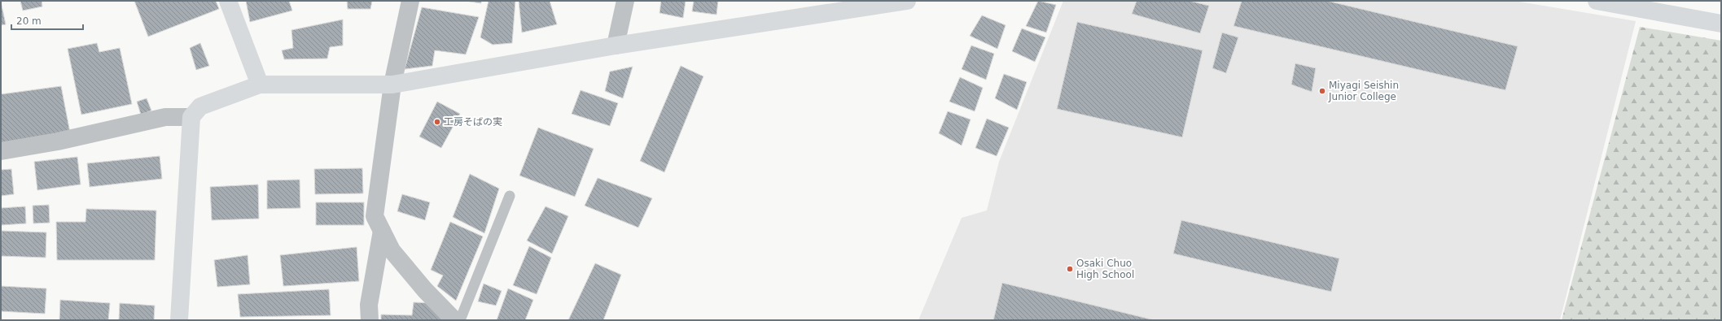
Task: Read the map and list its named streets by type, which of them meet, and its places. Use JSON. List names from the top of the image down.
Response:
{
  "places": ["Miyagi Seishin Junior College", "工房そばの実", "Osaki Chuo High School"],
  "scale_bar": "20 m"
}
